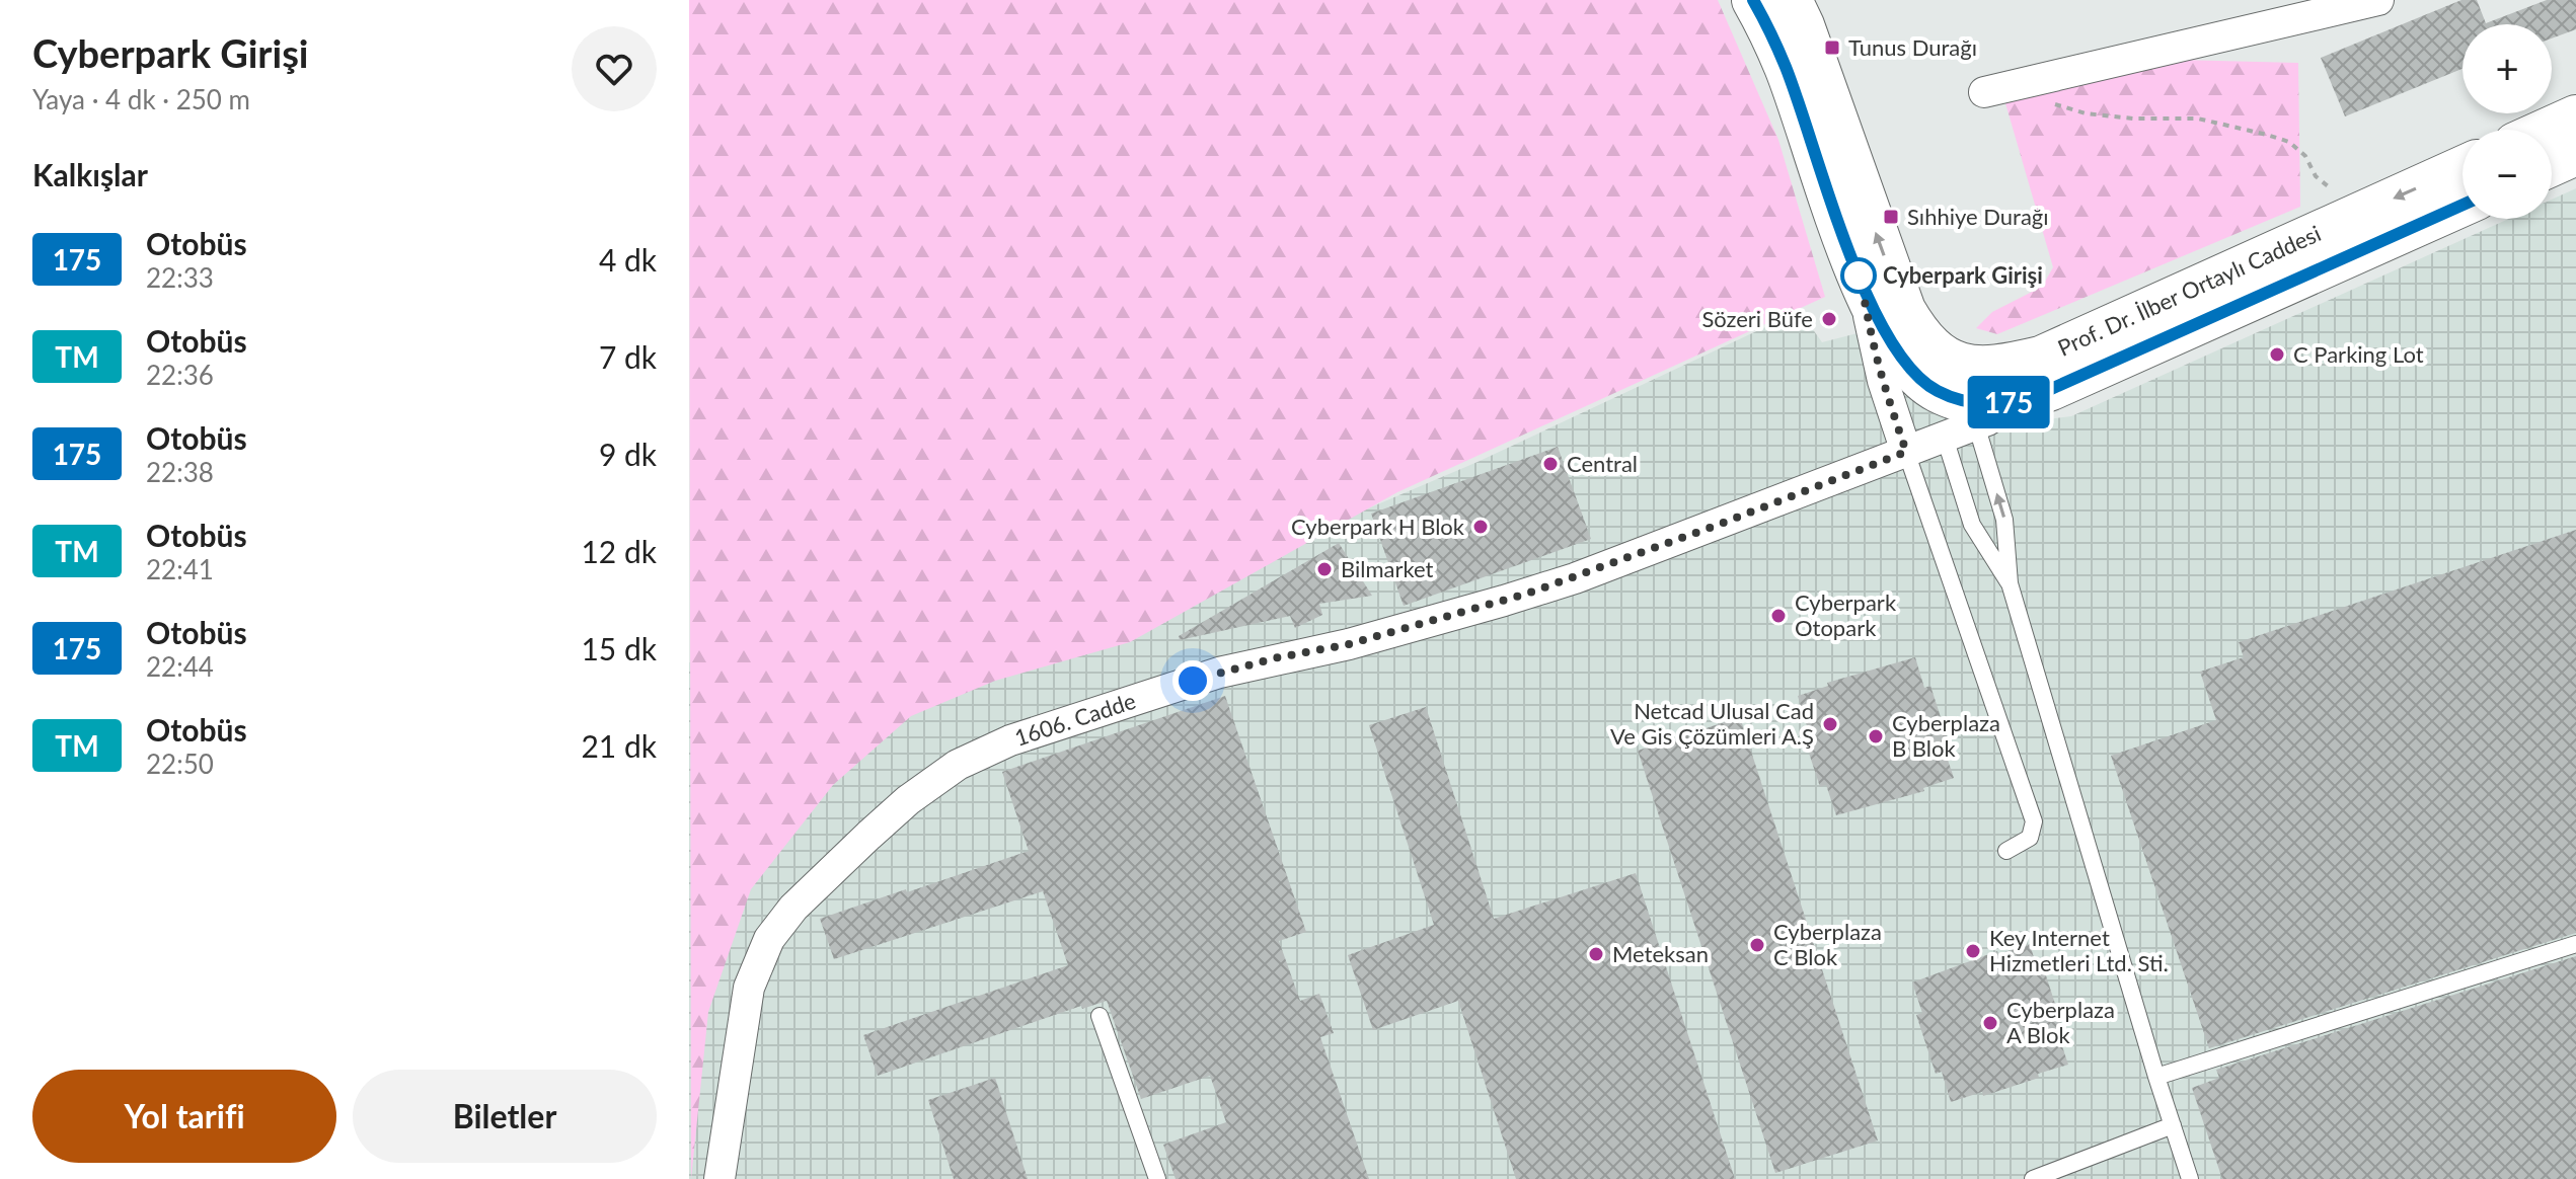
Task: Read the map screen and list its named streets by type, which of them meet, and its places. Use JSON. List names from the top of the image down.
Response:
{
  "streets": {
    "street": ["Prof. Dr. İlber Ortaylı Caddesi", "1606. Cadde"]
  },
  "crossings": [
    ["Prof. Dr. İlber Ortaylı Caddesi", "1606. Cadde"]
  ],
  "places": {
    "transit": ["Tunus Durağı", "Sıhhiye Durağı"],
    "other": [
      "Cyberpark Girişi",
      "Sözeri Büfe",
      "C Parking Lot",
      "Central",
      "Cyberpark H Blok",
      "Bilmarket",
      "Cyberpark Otopark",
      "Netcad Ulusal Cad Ve Gis Çözümleri A.Ş",
      "Cyberplaza B Blok",
      "Cyberplaza C Blok",
      "Key Internet Hizmetleri Ltd. Sti.",
      "Meteksan",
      "Cyberplaza A Blok"
    ]
  },
  "lines": ["bus line 175"],
  "page": {
    "heading": [
      ["Cyberpark Girişi", "Yaya · 4 dk · 250 m"],
      "Kalkışlar"
    ],
    "on_map": "175",
    "map_buttons": ["+", "−"],
    "list": [
      {
        "mark": "175",
        "name": "Otobüs",
        "note": "22:33",
        "value": "4 dk"
      },
      {
        "mark": "TM",
        "name": "Otobüs",
        "note": "22:36",
        "value": "7 dk"
      },
      {
        "mark": "175",
        "name": "Otobüs",
        "note": "22:38",
        "value": "9 dk"
      },
      {
        "mark": "TM",
        "name": "Otobüs",
        "note": "22:41",
        "value": "12 dk"
      },
      {
        "mark": "175",
        "name": "Otobüs",
        "note": "22:44",
        "value": "15 dk"
      },
      {
        "mark": "TM",
        "name": "Otobüs",
        "note": "22:50",
        "value": "21 dk"
      }
    ],
    "buttons": ["Yol tarifi", "Biletler"]
  }
}
